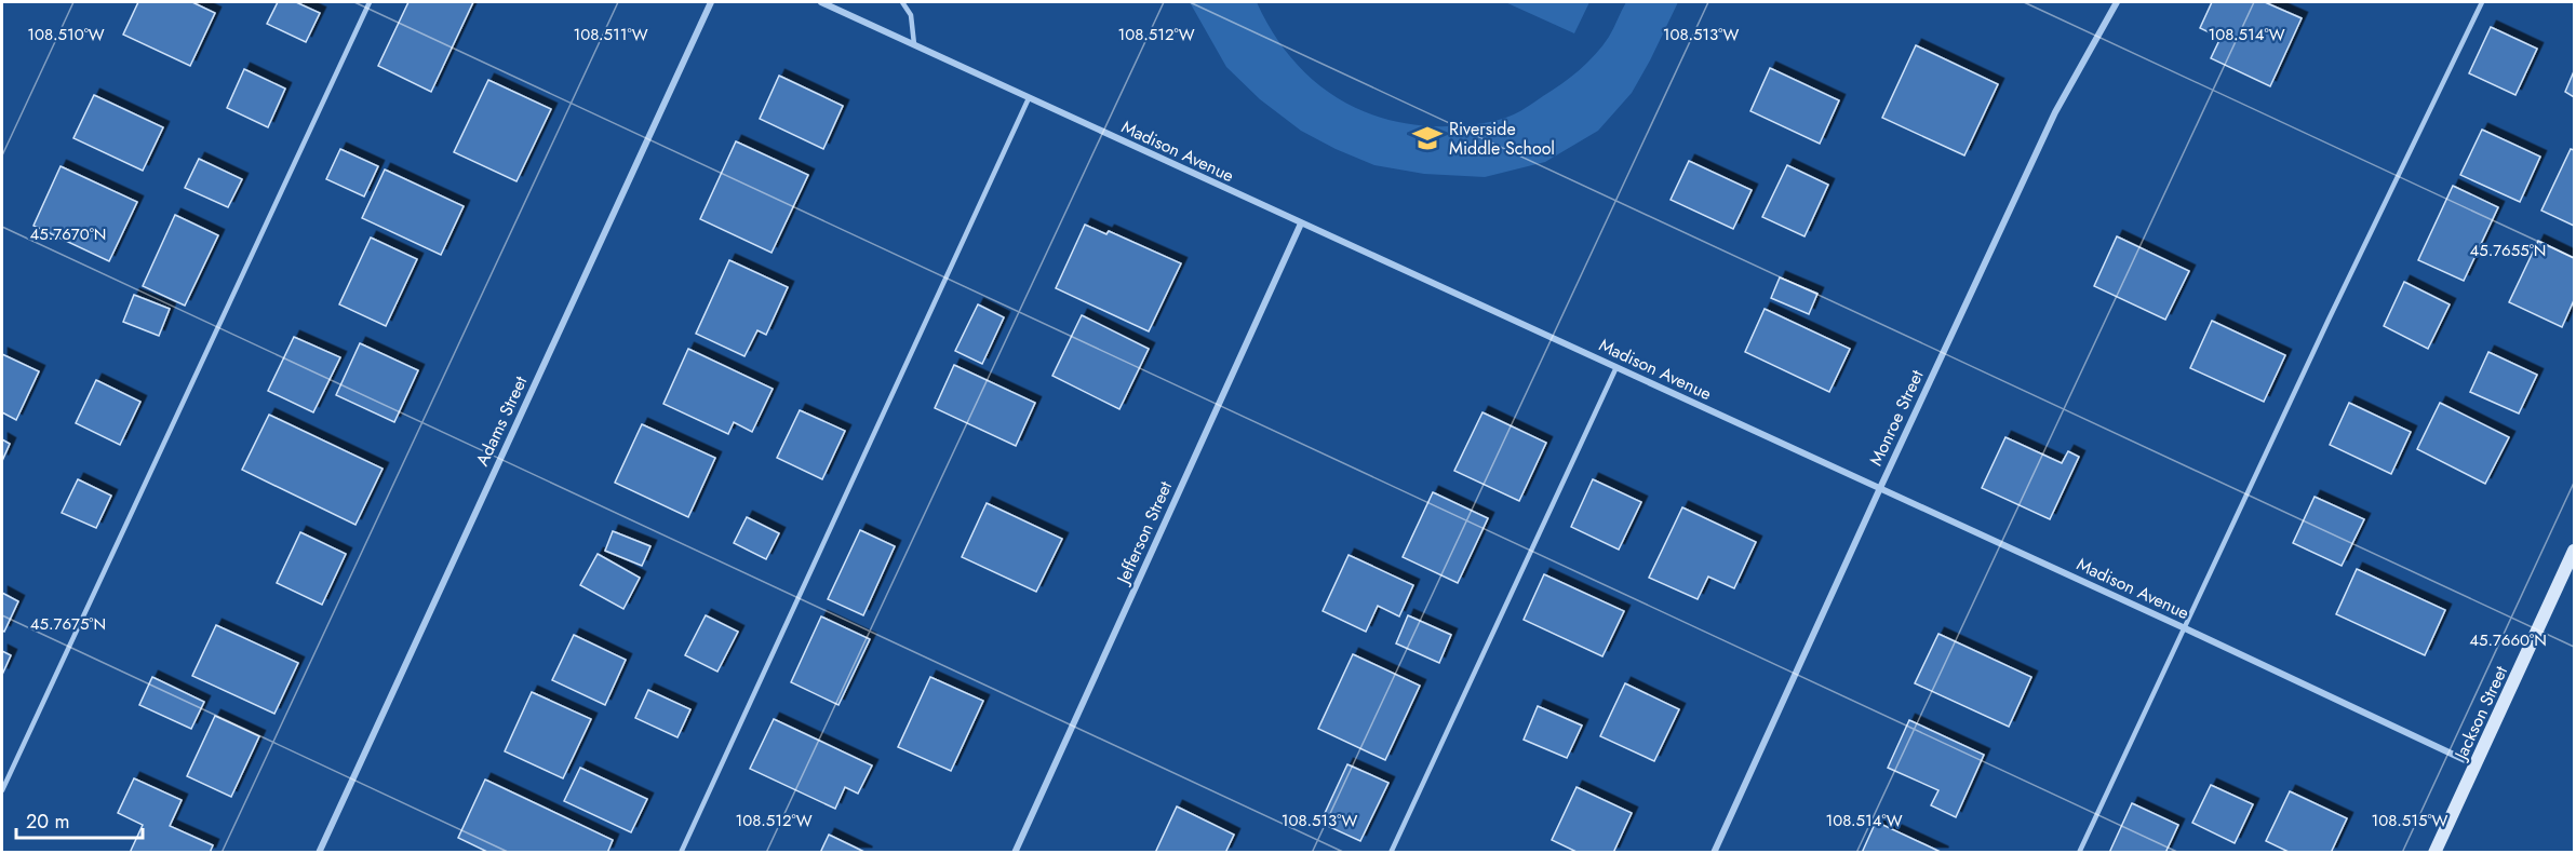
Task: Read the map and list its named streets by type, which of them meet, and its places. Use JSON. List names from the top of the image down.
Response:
{
  "streets": {
    "street": [
      "Madison Avenue",
      "Monroe Street",
      "Adams Street",
      "Jefferson Street",
      "Jackson Street"
    ]
  },
  "crossings": [
    ["Madison Avenue", "Monroe Street"],
    ["Madison Avenue", "Jefferson Street"],
    ["Madison Avenue", "Jackson Street"]
  ],
  "places": {
    "school or university": ["Riverside Middle School"]
  },
  "scale_bar": "20 m",
  "coordinates": [
    "108.510°W",
    "108.511°W",
    "108.512°W",
    "108.513°W",
    "108.514°W",
    "45.7670°N",
    "45.7655°N",
    "45.7675°N",
    "45.7660°N",
    "108.515°W"
  ]
}
